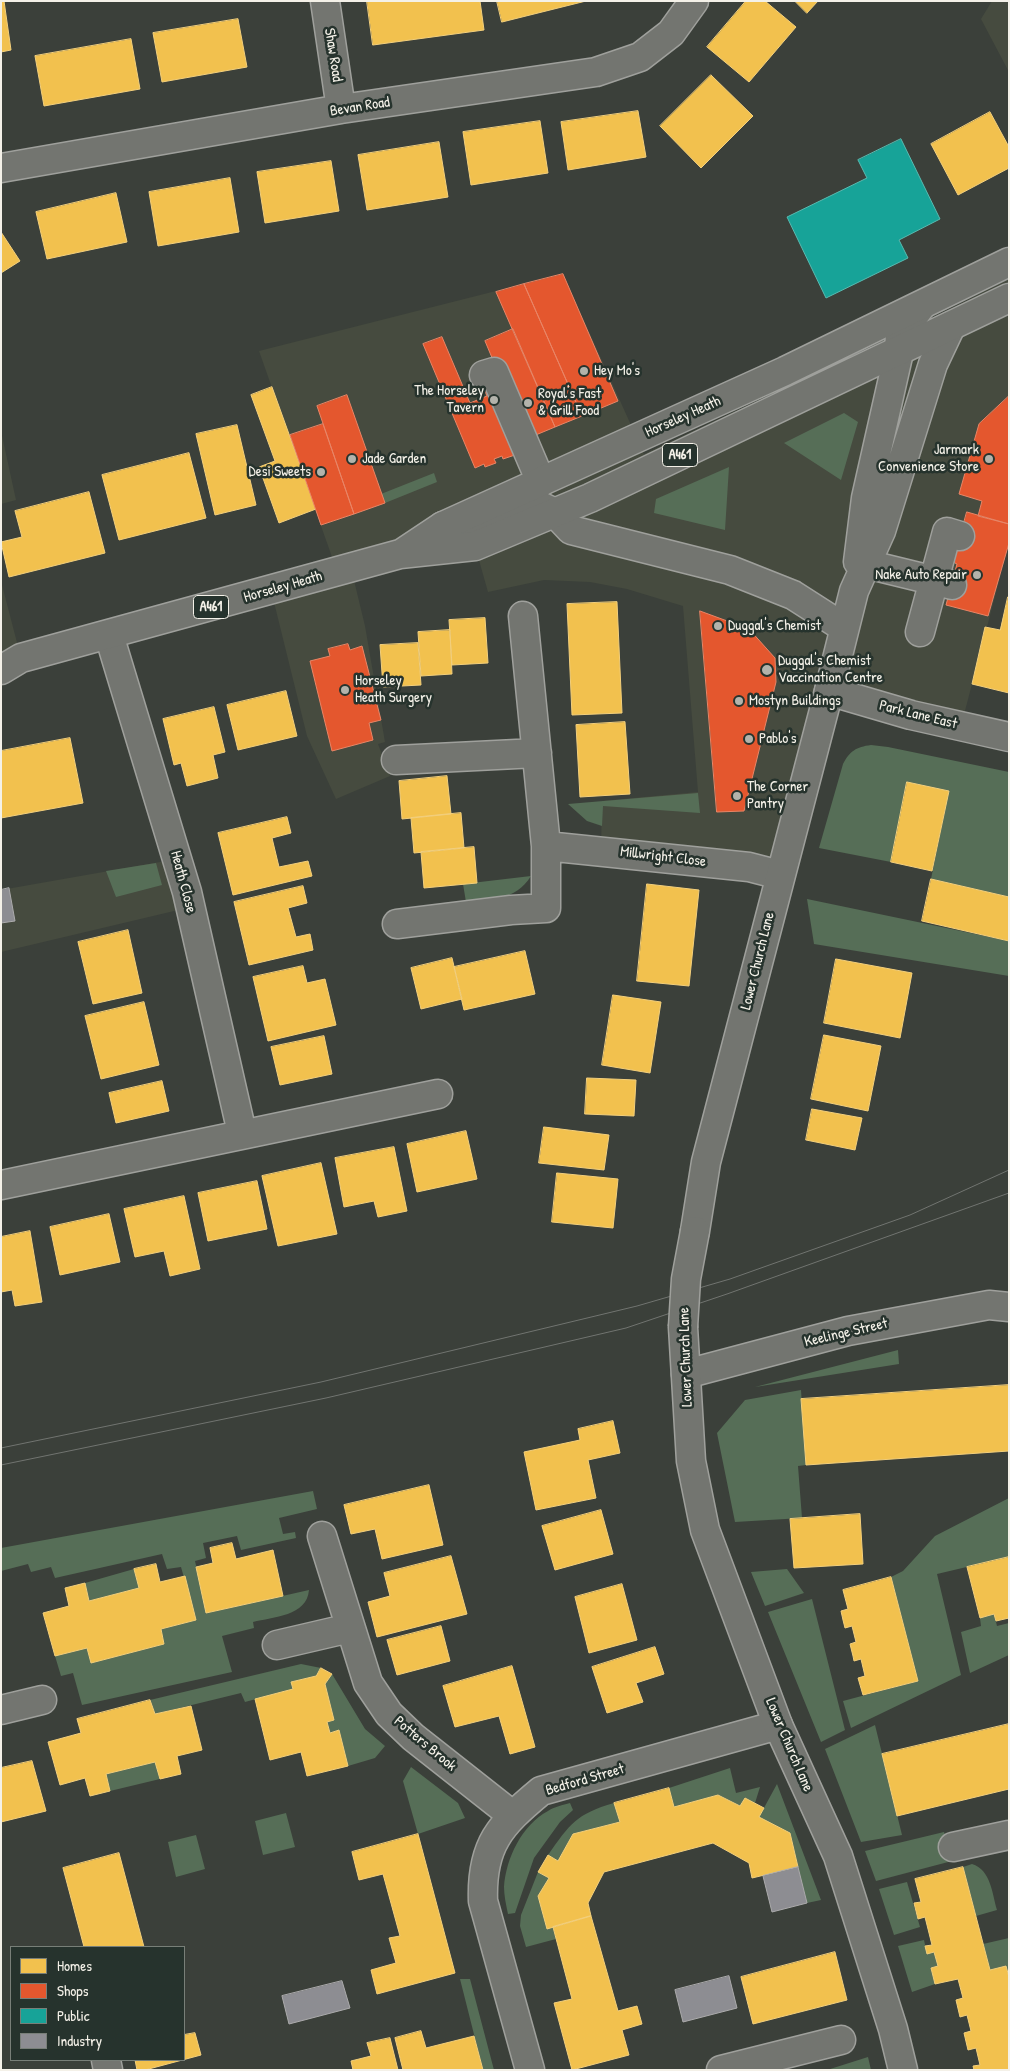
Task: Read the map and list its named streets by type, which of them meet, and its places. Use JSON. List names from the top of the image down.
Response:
{
  "streets": {
    "main road": [
      "Shaw Road",
      "Bevan Road",
      "Horseley Heath",
      "A461",
      "Park Lane East",
      "Millwright Close",
      "Heath Close",
      "Lower Church Lane",
      "Keelinge Street",
      "Potters Brook",
      "Bedford Street"
    ]
  },
  "crossings": [
    ["Shaw Road", "Bevan Road"],
    ["Horseley Heath", "A461"],
    ["Horseley Heath", "Heath Close"],
    ["Park Lane East", "Lower Church Lane"],
    ["Millwright Close", "Lower Church Lane"],
    ["Lower Church Lane", "Keelinge Street"],
    ["Lower Church Lane", "Bedford Street"],
    ["Potters Brook", "Bedford Street"]
  ],
  "places": [
    "Hey Mo's",
    "The Horseley Tavern",
    "Royal's Fast & Grill Food",
    "Jade Garden",
    "Jarmark Convenience Store",
    "Desi Sweets",
    "Nake Auto Repair",
    "Duggal's Chemist",
    "Duggal's Chemist Vaccination Centre",
    "Horseley Heath Surgery",
    "Mostyn Buildings",
    "Pablo's",
    "The Corner Pantry"
  ],
  "legend": [
    "Homes",
    "Shops",
    "Public",
    "Industry"
  ]
}
